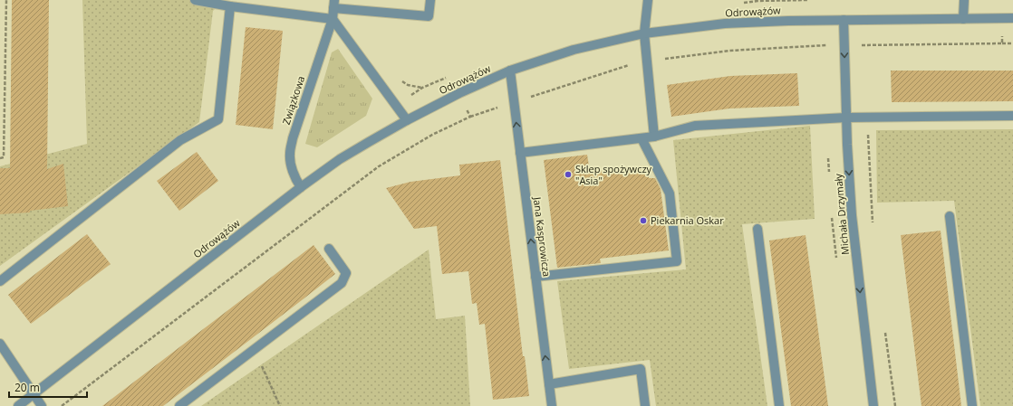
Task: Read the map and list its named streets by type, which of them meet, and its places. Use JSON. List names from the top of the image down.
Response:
{
  "streets": {
    "street": [
      "Odrowążów",
      "Związkowa",
      "Michała Drzymały",
      "Jana Kasprowicza"
    ]
  },
  "crossings": [
    ["Odrowążów", "Związkowa"],
    ["Odrowążów", "Michała Drzymały"],
    ["Odrowążów", "Jana Kasprowicza"]
  ],
  "one_way": ["Michała Drzymały", "Jana Kasprowicza"],
  "places": ["Sklep spożywczy \"Asia\"", "Piekarnia Oskar"],
  "scale_bar": "20 m"
}
